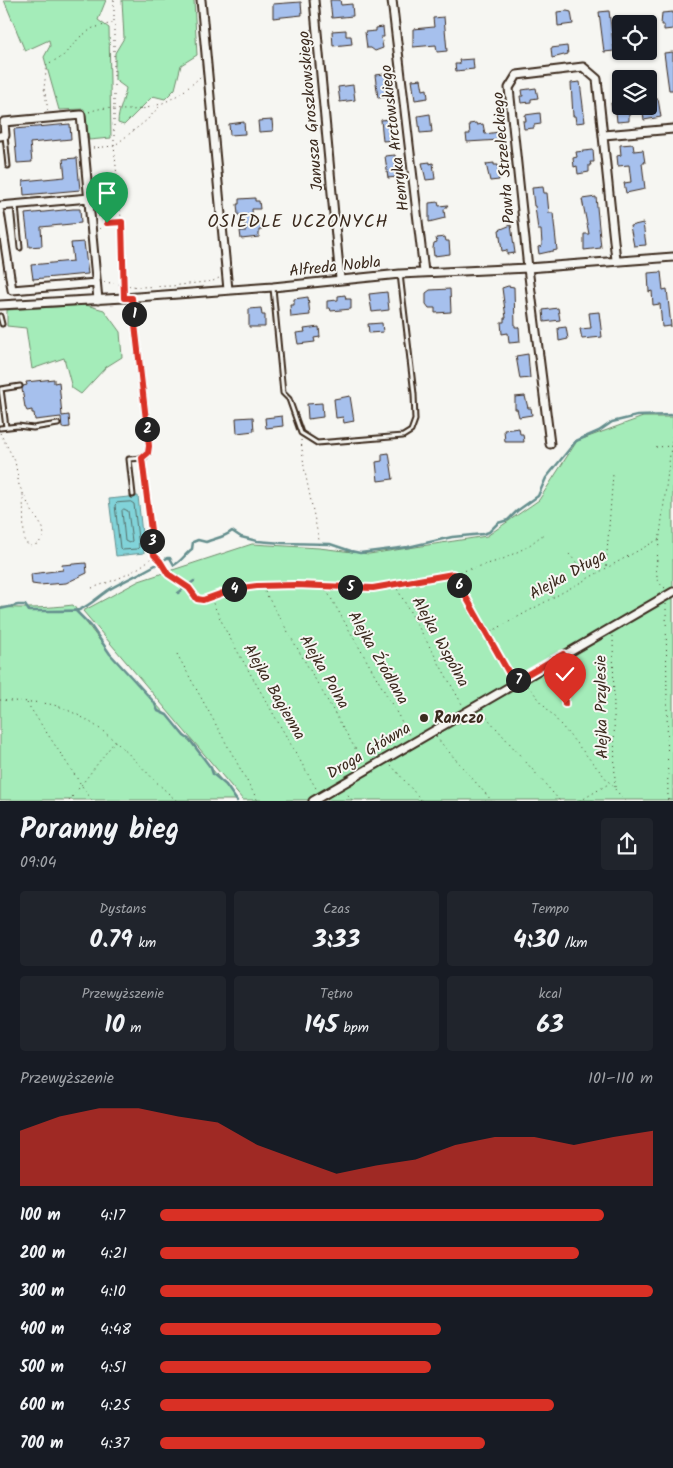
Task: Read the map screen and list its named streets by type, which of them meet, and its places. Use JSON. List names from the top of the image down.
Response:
{
  "streets": {
    "street": [
      "Janusza Groszkowskiego",
      "Henryka Arctowskiego",
      "Pawła Strzeleckiego",
      "Alfreda Nobla",
      "Droga Główna"
    ],
    "path": [
      "Alejka Długa",
      "Alejka Wspólna",
      "Alejka Źródlana",
      "Alejka Polna",
      "Alejka Bagienna",
      "Alejka Przylesie"
    ]
  },
  "crossings": [
    ["Janusza Groszkowskiego", "Alfreda Nobla"],
    ["Henryka Arctowskiego", "Alfreda Nobla"],
    ["Pawła Strzeleckiego", "Alfreda Nobla"],
    ["Alejka Wspólna", "Droga Główna"],
    ["Alejka Źródlana", "Droga Główna"],
    ["Alejka Polna", "Droga Główna"],
    ["Alejka Bagienna", "Droga Główna"],
    ["Alejka Przylesie", "Droga Główna"]
  ],
  "districts": ["OSIEDLE UCZONYCH"],
  "places": ["Ranczo"],
  "page": {
    "pins": [
      "1",
      "2",
      "3",
      "6",
      "5",
      "4",
      "7"
    ],
    "heading": ["Poranny bieg", "09:04"],
    "stats": [
      ["Dystans", "0.79 km"],
      ["Czas", "3:33"],
      ["Tempo", "4:30 /km"],
      ["Przewyższenie", "10 m"],
      ["Tętno", "145 bpm"],
      ["kcal", "63"]
    ],
    "chart": ["Przewyższenie", "101–110 m"],
    "list": [
      {
        "name": "100 m",
        "note": "4:17"
      },
      {
        "name": "200 m",
        "note": "4:21"
      },
      {
        "name": "300 m",
        "note": "4:10"
      },
      {
        "name": "400 m",
        "note": "4:48"
      },
      {
        "name": "500 m",
        "note": "4:51"
      },
      {
        "name": "600 m",
        "note": "4:25"
      },
      {
        "name": "700 m",
        "note": "4:37"
      }
    ]
  }
}
